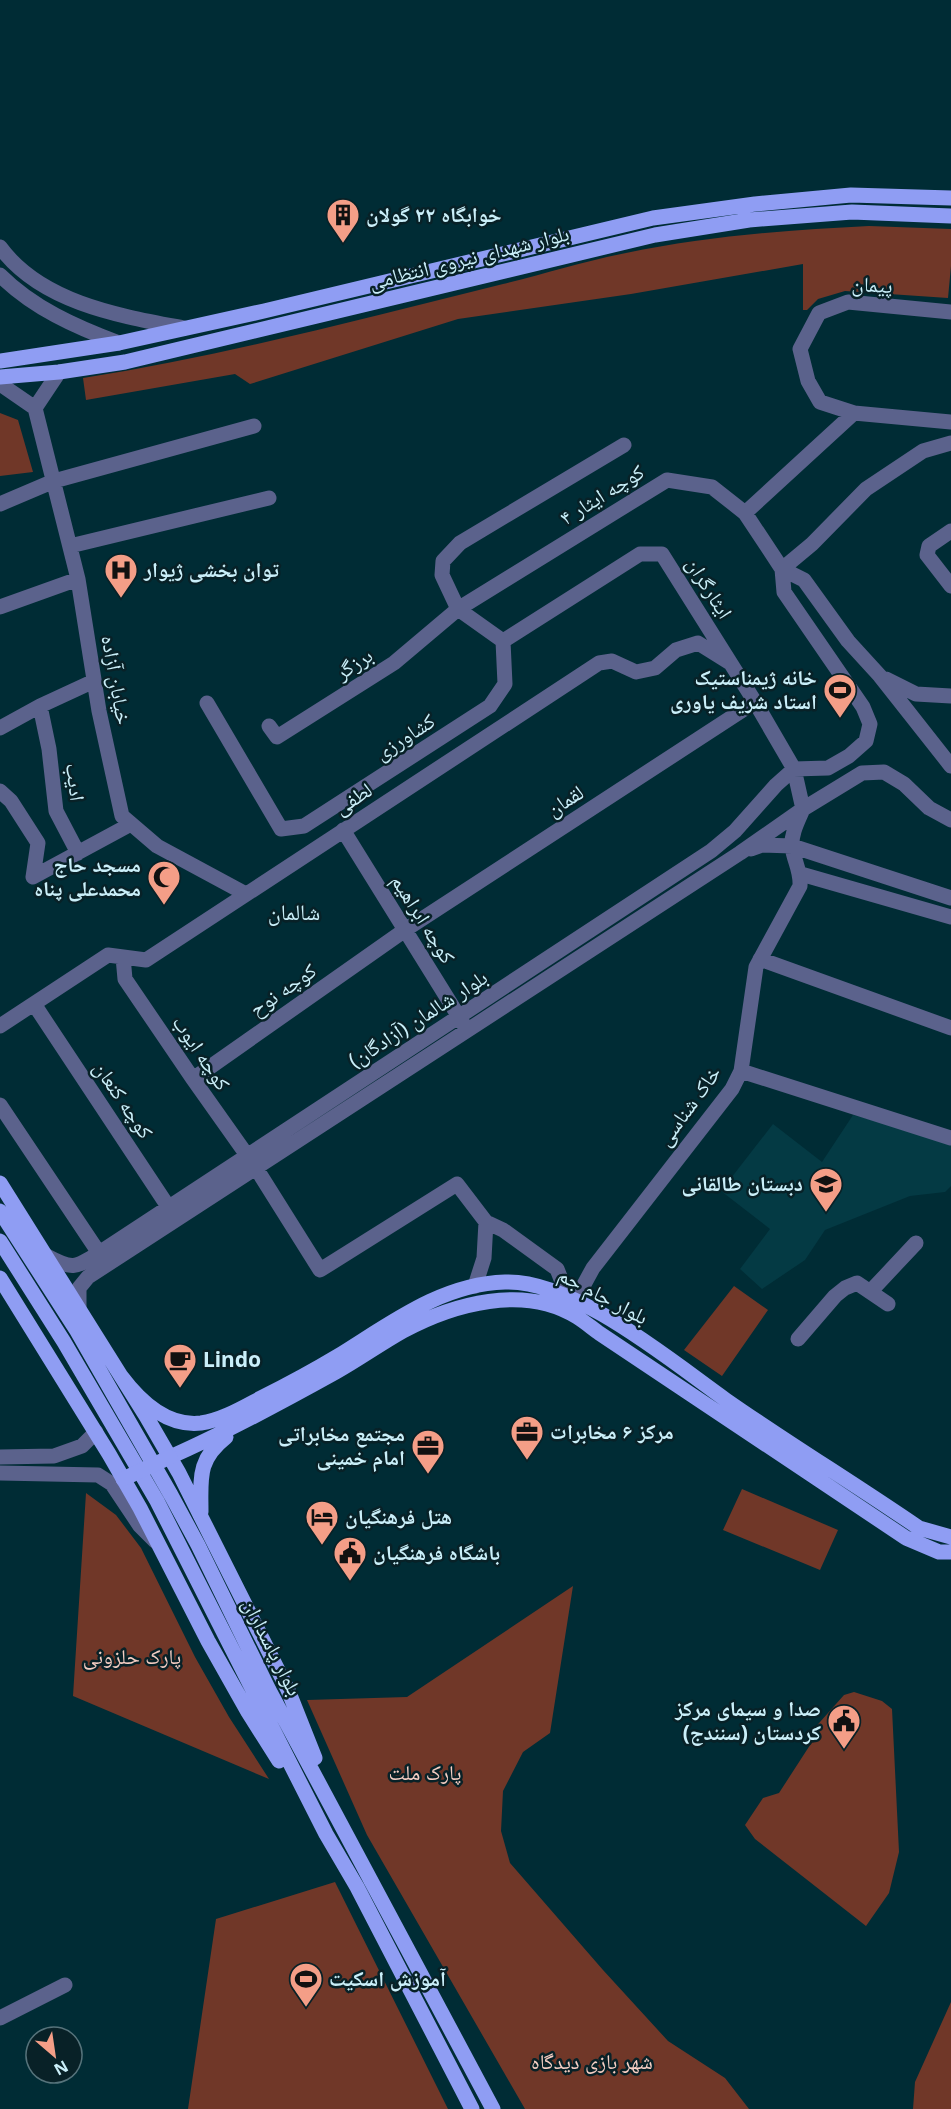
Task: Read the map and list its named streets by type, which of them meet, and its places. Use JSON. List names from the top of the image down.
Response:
{
  "streets": {
    "main road": ["بلوار شهدای نیروی انتظامی", "بلوار جام جم", "بلوار پاسداران"],
    "street": [
      "پیمان",
      "کوچه ایثار ۴",
      "ایثارگران",
      "برزگر",
      "خیابان آزاده",
      "کشاورزی",
      "ادیب",
      "لطفی",
      "لقمان",
      "کوچه ابراهیم",
      "کوچه نوح",
      "بلوار شالمان (آزادگان)",
      "کوچه ایوب",
      "کوچه کنعان",
      "خاک شناسی"
    ]
  },
  "crossings": [
    ["کوچه ایثار ۴", "برزگر"],
    ["ایثارگران", "کشاورزی"],
    ["ایثارگران", "لطفی"],
    ["ایثارگران", "لقمان"],
    ["ایثارگران", "بلوار شالمان (آزادگان)"],
    ["خیابان آزاده", "لطفی"],
    ["لطفی", "کوچه ابراهیم"],
    ["لطفی", "کوچه ایوب"],
    ["لطفی", "کوچه کنعان"],
    ["لقمان", "کوچه ابراهیم"],
    ["لقمان", "کوچه نوح"],
    ["کوچه ابراهیم", "کوچه نوح"],
    ["کوچه ابراهیم", "بلوار شالمان (آزادگان)"],
    ["کوچه نوح", "کوچه ایوب"],
    ["بلوار شالمان (آزادگان)", "کوچه ایوب"],
    ["بلوار شالمان (آزادگان)", "کوچه کنعان"],
    ["خاک شناسی", "بلوار جام جم"]
  ],
  "districts": ["شالمان"],
  "parks": ["پارک حلزونی", "پارک ملت", "شهر بازی دیدگاه"],
  "places": {
    "building": ["خوابگاه ۲۲ گولان"],
    "hospital": ["توان بخشی ژیوار"],
    "sports": ["خانه ژیمناستیک استاد شریف یاوری", "آموزش اسکیت"],
    "mosque": ["مسجد حاج محمدعلی پناه"],
    "school or university": ["دبستان طالقانی"],
    "cafe": ["Lindo"],
    "office": ["مرکز ۶ مخابرات", "مجتمع مخابراتی امام خمینی"],
    "hotel": ["هتل فرهنگیان"],
    "public building": ["باشگاه فرهنگیان", "صدا و سیمای مرکز کردستان (سنندج)"]
  },
  "north": "bottom right"
}
